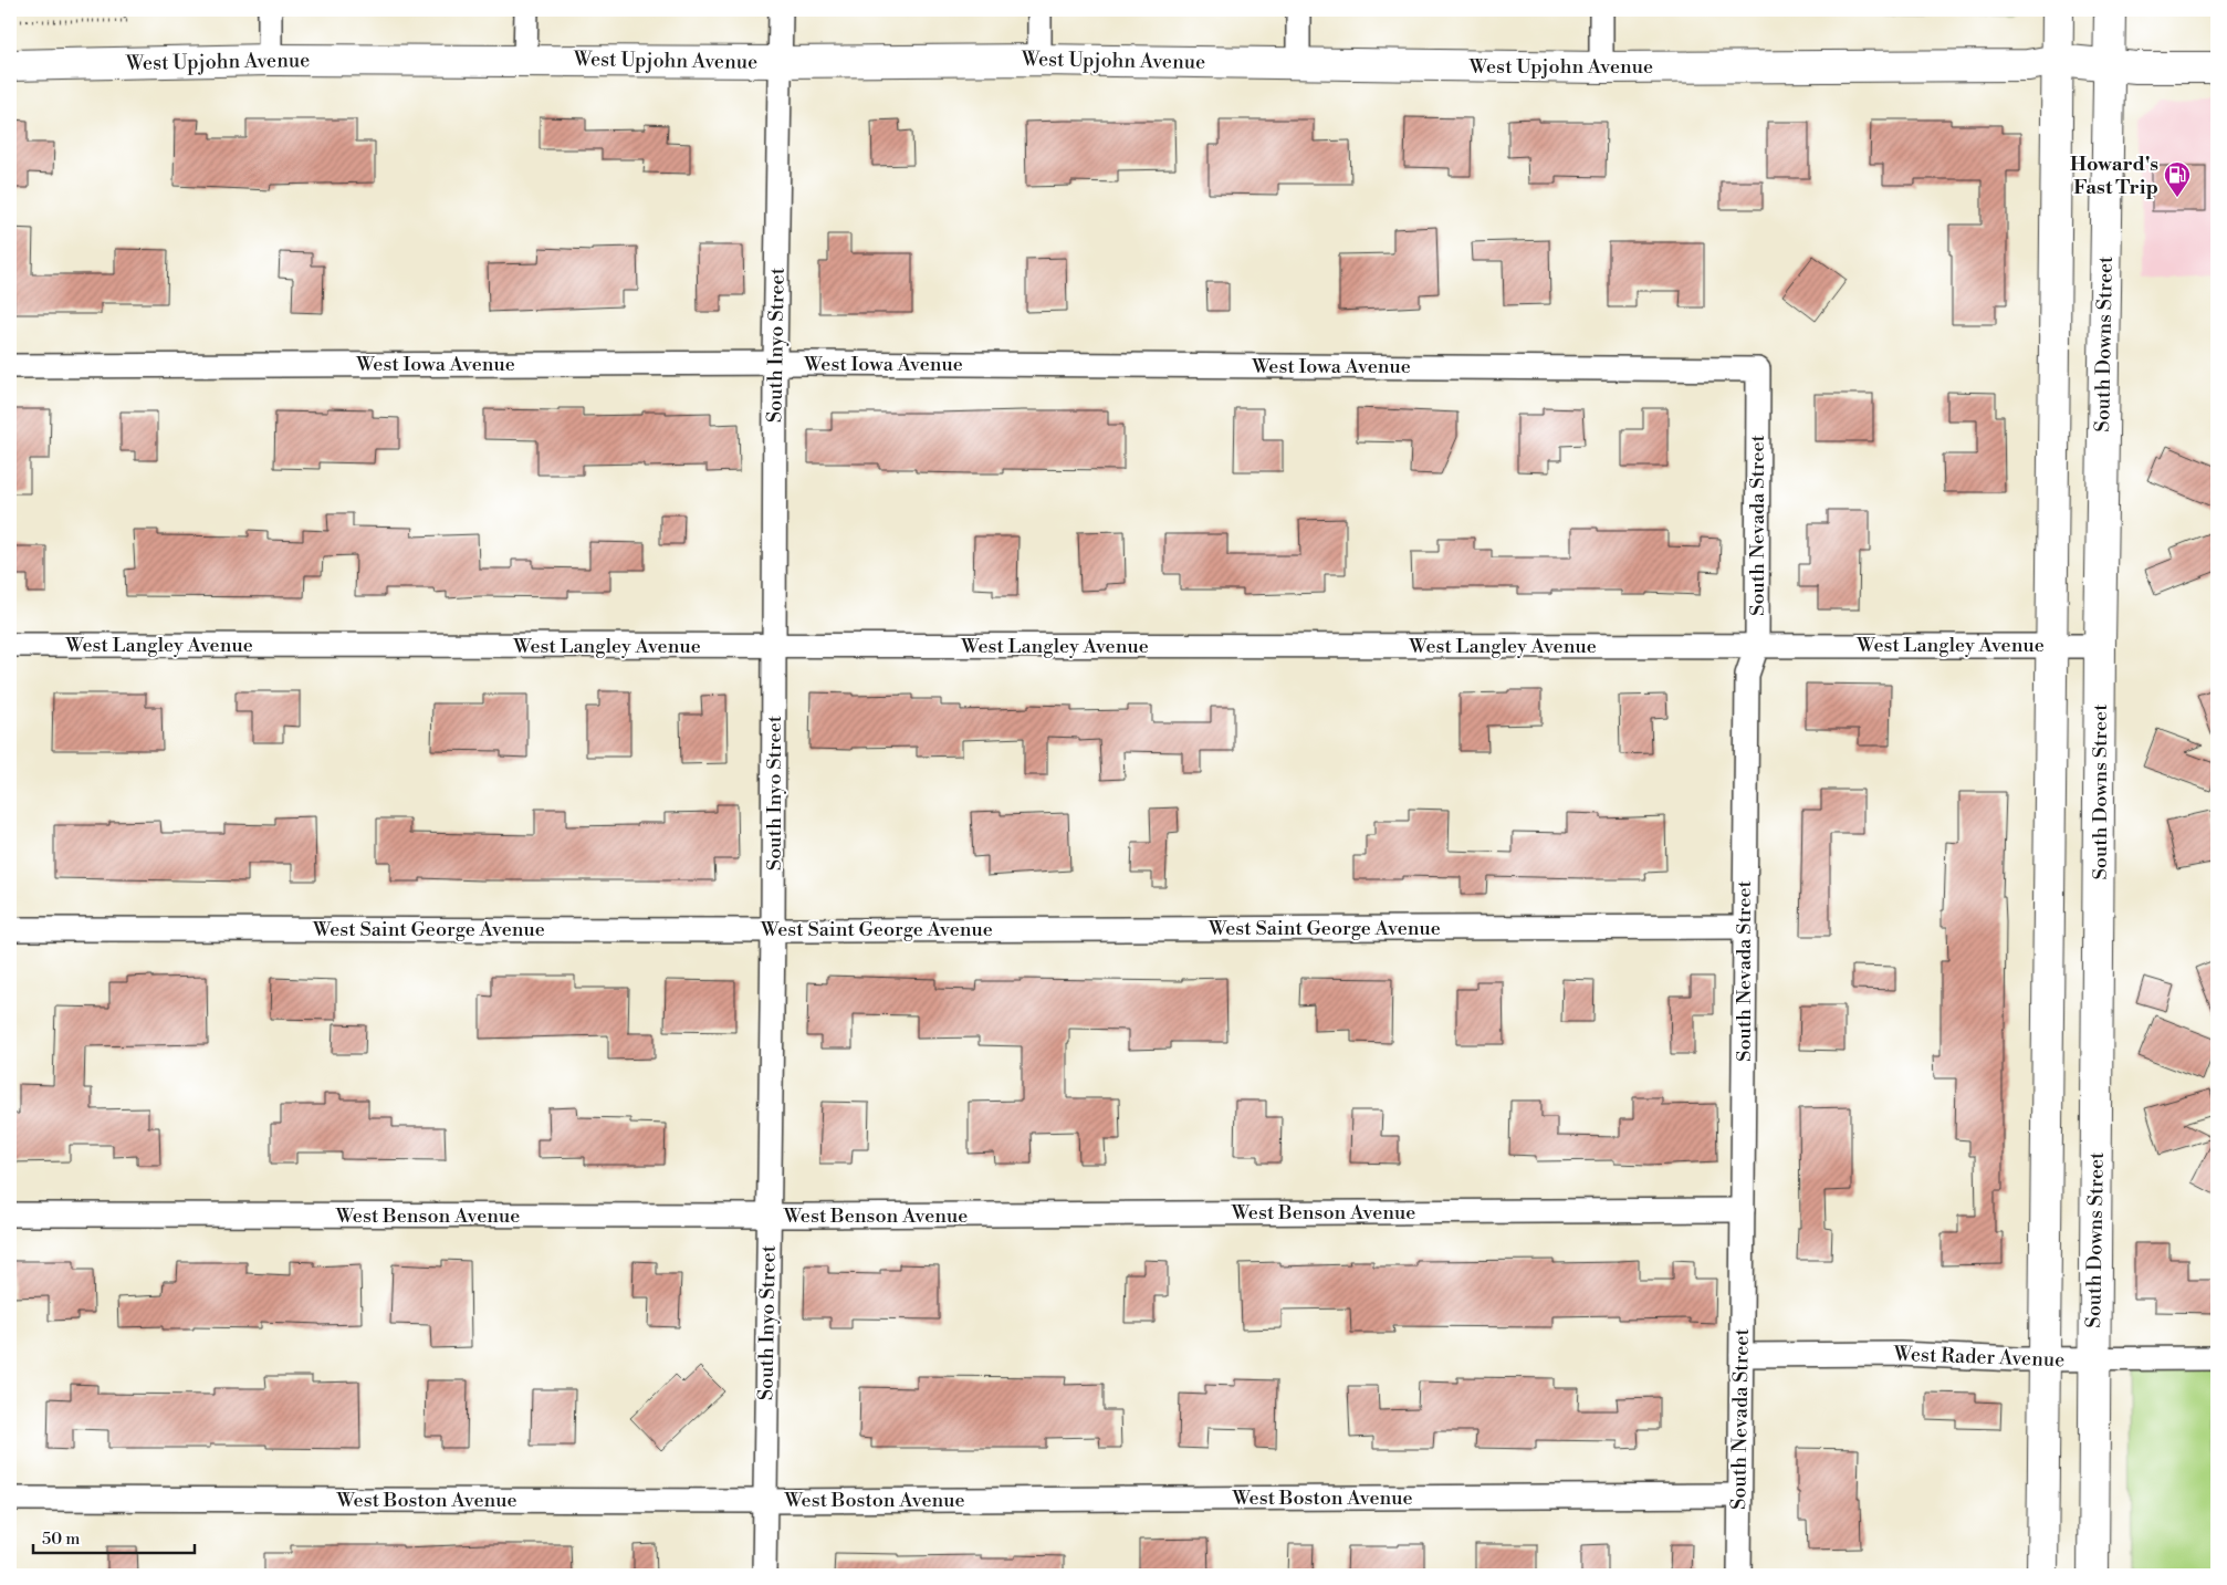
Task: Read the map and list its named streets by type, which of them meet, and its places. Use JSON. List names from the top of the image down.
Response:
{
  "streets": {
    "main road": ["West Upjohn Avenue", "South Downs Street"],
    "street": [
      "South Inyo Street",
      "West Iowa Avenue",
      "South Nevada Street",
      "West Langley Avenue",
      "West Saint George Avenue",
      "West Benson Avenue",
      "West Rader Avenue",
      "West Boston Avenue"
    ]
  },
  "crossings": [
    ["West Upjohn Avenue", "South Downs Street"],
    ["West Upjohn Avenue", "South Inyo Street"],
    ["South Downs Street", "West Langley Avenue"],
    ["South Downs Street", "West Rader Avenue"],
    ["South Inyo Street", "West Iowa Avenue"],
    ["South Inyo Street", "West Langley Avenue"],
    ["South Inyo Street", "West Saint George Avenue"],
    ["South Inyo Street", "West Benson Avenue"],
    ["South Inyo Street", "West Boston Avenue"],
    ["West Iowa Avenue", "South Nevada Street"],
    ["South Nevada Street", "West Langley Avenue"],
    ["South Nevada Street", "West Saint George Avenue"],
    ["South Nevada Street", "West Benson Avenue"],
    ["South Nevada Street", "West Rader Avenue"],
    ["South Nevada Street", "West Boston Avenue"]
  ],
  "places": {
    "fuel station": ["Howard's Fast Trip"]
  },
  "scale_bar": "50 m"
}
